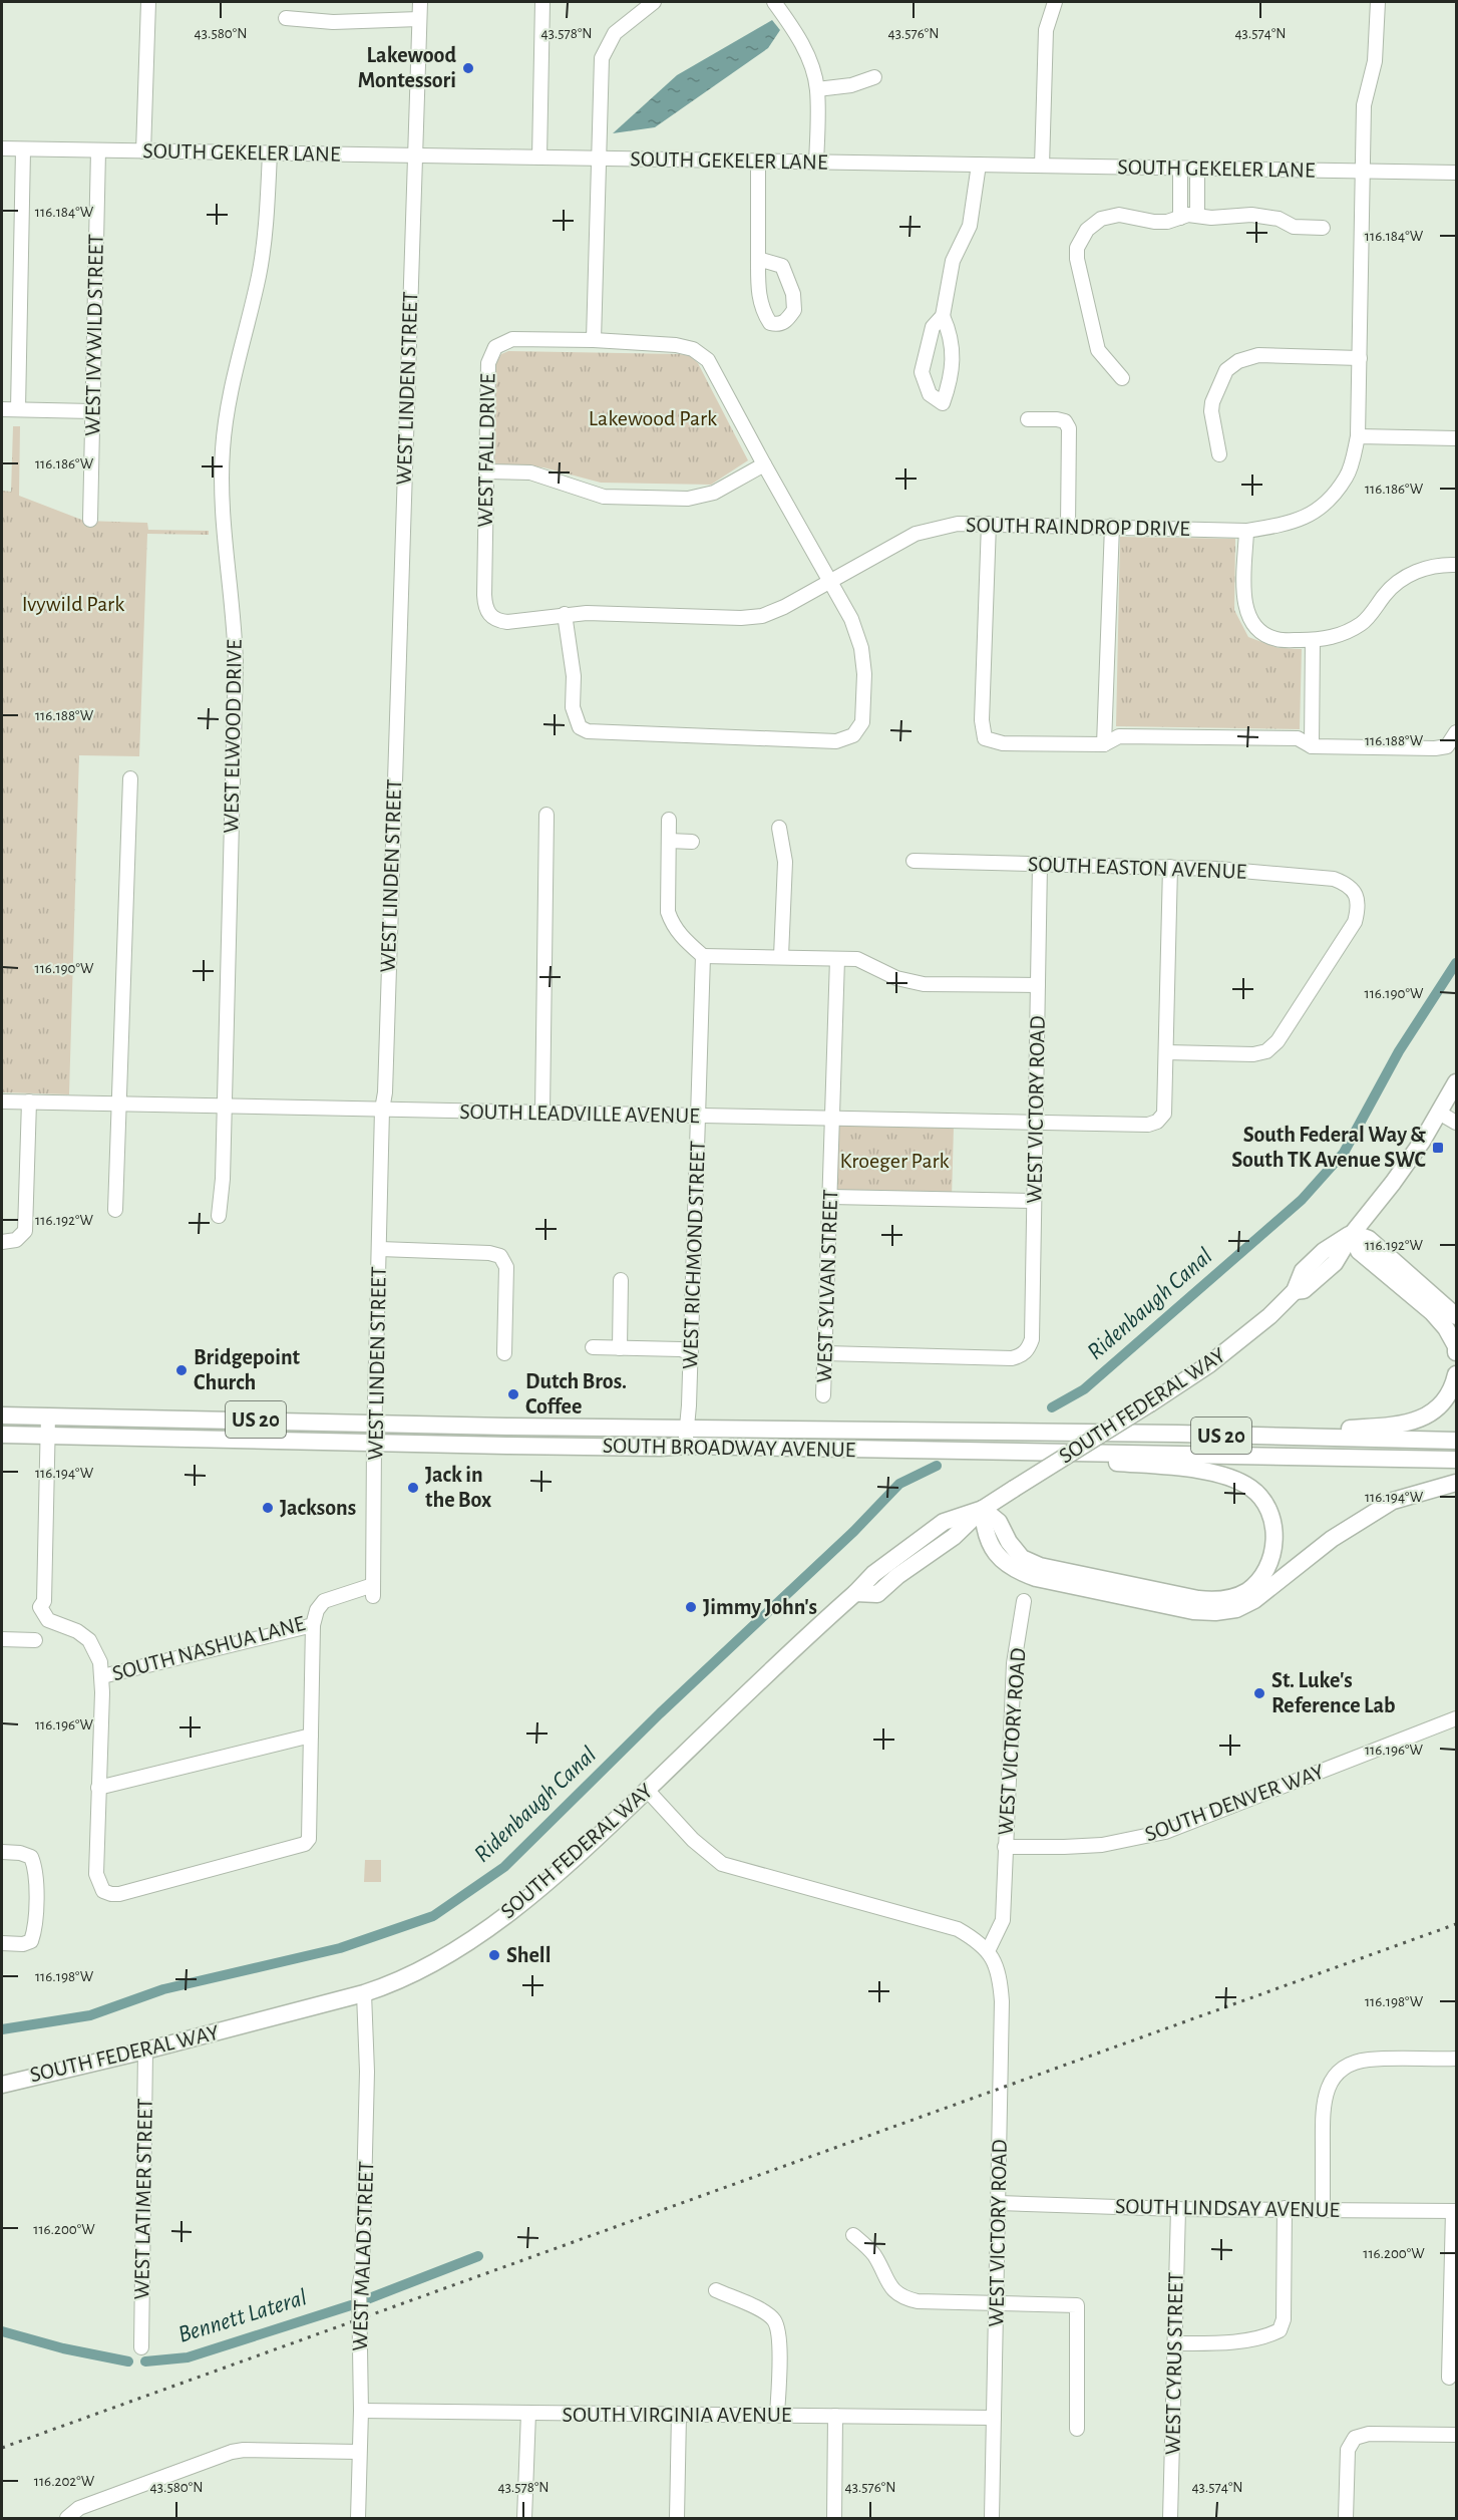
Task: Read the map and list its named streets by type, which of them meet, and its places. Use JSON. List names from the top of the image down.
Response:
{
  "streets": {
    "main road": ["SOUTH FEDERAL WAY", "US 20", "SOUTH BROADWAY AVENUE"],
    "street": [
      "SOUTH GEKELER LANE",
      "WEST IVYWILD STREET",
      "WEST LINDEN STREET",
      "WEST FALL DRIVE",
      "SOUTH RAINDROP DRIVE",
      "WEST ELWOOD DRIVE",
      "SOUTH EASTON AVENUE",
      "WEST VICTORY ROAD",
      "SOUTH LEADVILLE AVENUE",
      "WEST RICHMOND STREET",
      "WEST SYLVAN STREET",
      "SOUTH NASHUA LANE",
      "SOUTH DENVER WAY",
      "WEST LATIMER STREET",
      "SOUTH LINDSAY AVENUE",
      "WEST MALAD STREET",
      "WEST CYRUS STREET",
      "SOUTH VIRGINIA AVENUE"
    ]
  },
  "crossings": [
    ["SOUTH GEKELER LANE", "WEST IVYWILD STREET"],
    ["SOUTH GEKELER LANE", "WEST LINDEN STREET"],
    ["SOUTH GEKELER LANE", "SOUTH RAINDROP DRIVE"],
    ["SOUTH GEKELER LANE", "WEST ELWOOD DRIVE"],
    ["WEST LINDEN STREET", "SOUTH LEADVILLE AVENUE"],
    ["WEST LINDEN STREET", "SOUTH BROADWAY AVENUE"],
    ["WEST LINDEN STREET", "SOUTH NASHUA LANE"],
    ["WEST FALL DRIVE", "SOUTH RAINDROP DRIVE"],
    ["WEST ELWOOD DRIVE", "SOUTH LEADVILLE AVENUE"],
    ["SOUTH EASTON AVENUE", "WEST VICTORY ROAD"],
    ["SOUTH EASTON AVENUE", "SOUTH LEADVILLE AVENUE"],
    ["WEST VICTORY ROAD", "SOUTH LEADVILLE AVENUE"],
    ["WEST VICTORY ROAD", "WEST SYLVAN STREET"],
    ["WEST VICTORY ROAD", "SOUTH FEDERAL WAY"],
    ["WEST VICTORY ROAD", "SOUTH DENVER WAY"],
    ["WEST VICTORY ROAD", "SOUTH LINDSAY AVENUE"],
    ["WEST VICTORY ROAD", "SOUTH VIRGINIA AVENUE"],
    ["SOUTH LEADVILLE AVENUE", "WEST RICHMOND STREET"],
    ["SOUTH LEADVILLE AVENUE", "WEST SYLVAN STREET"],
    ["WEST RICHMOND STREET", "SOUTH BROADWAY AVENUE"],
    ["SOUTH FEDERAL WAY", "WEST LATIMER STREET"],
    ["SOUTH FEDERAL WAY", "WEST MALAD STREET"],
    ["SOUTH LINDSAY AVENUE", "WEST CYRUS STREET"],
    ["WEST MALAD STREET", "SOUTH VIRGINIA AVENUE"]
  ],
  "water": ["Ridenbaugh Canal", "Bennett Lateral"],
  "parks": ["Lakewood Park", "Ivywild Park", "Kroeger Park"],
  "places": {
    "other": [
      "Lakewood Montessori",
      "Bridgepoint Church",
      "Dutch Bros. Coffee",
      "Jack in the Box",
      "Jacksons",
      "Jimmy John's",
      "St. Luke's Reference Lab",
      "Shell"
    ],
    "transit": ["South Federal Way & South TK Avenue SWC"]
  },
  "coordinates": [
    "43.580°N",
    "43.578°N",
    "43.576°N",
    "43.574°N",
    "116.184°W",
    "116.186°W",
    "116.188°W",
    "116.190°W",
    "116.192°W",
    "116.194°W",
    "116.196°W",
    "116.198°W",
    "116.200°W",
    "116.202°W"
  ]
}
